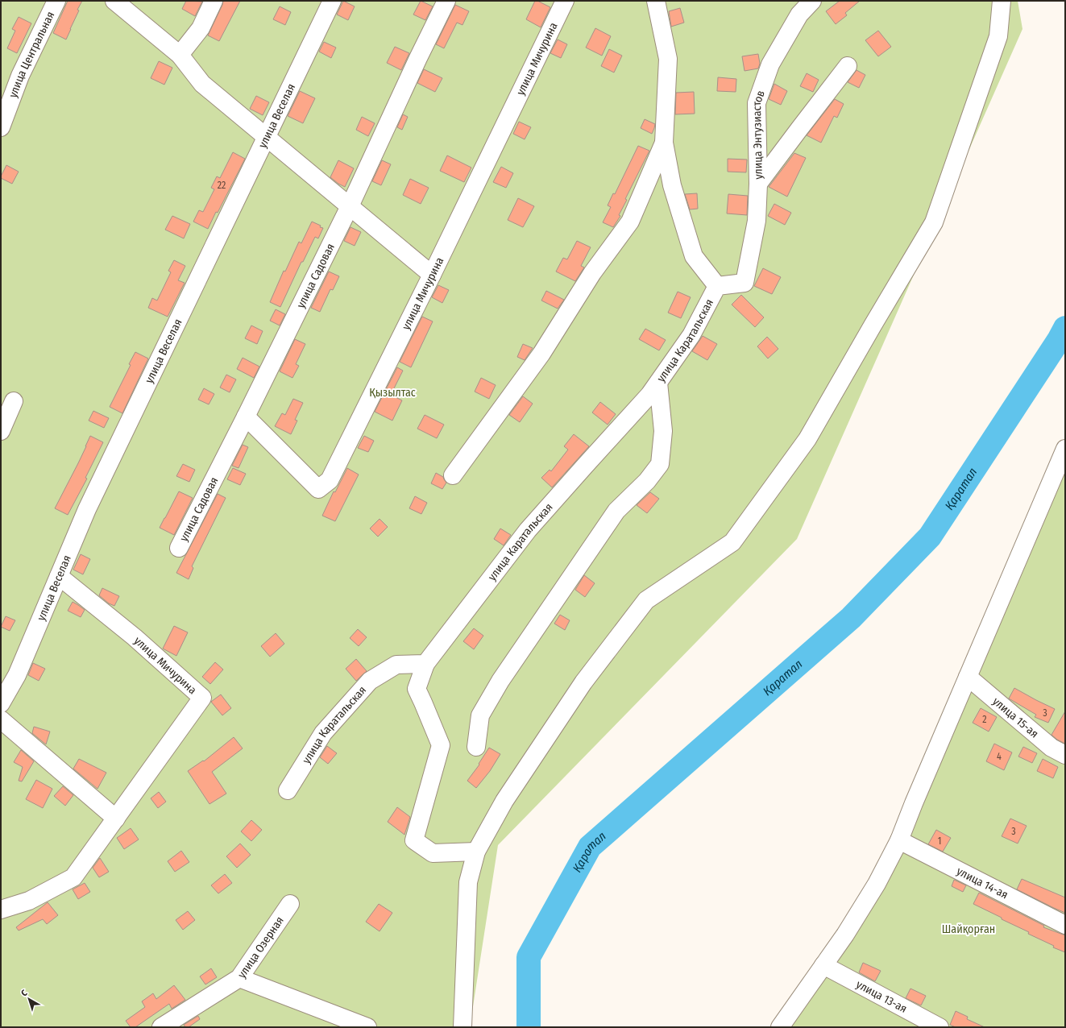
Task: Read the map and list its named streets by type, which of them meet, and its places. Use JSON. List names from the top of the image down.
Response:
{
  "streets": {
    "street": [
      "улица Центральная",
      "улица Мичурина",
      "улица Веселая",
      "улица Энтузиастов",
      "улица Садовая",
      "улица Каратальская",
      "улица 15-ая",
      "улица 14-ая",
      "улица Озерная",
      "улица 13-ая"
    ]
  },
  "crossings": [
    ["улица Мичурина", "улица Веселая"],
    ["улица Мичурина", "улица Садовая"],
    ["улица Энтузиастов", "улица Каратальская"]
  ],
  "water": ["Қаратал"],
  "parks": ["Қызылтас", "Шайқорған"],
  "house_numbers": [
    "22",
    "3",
    "2",
    "4",
    "3",
    "1"
  ],
  "north": "top left"
}
